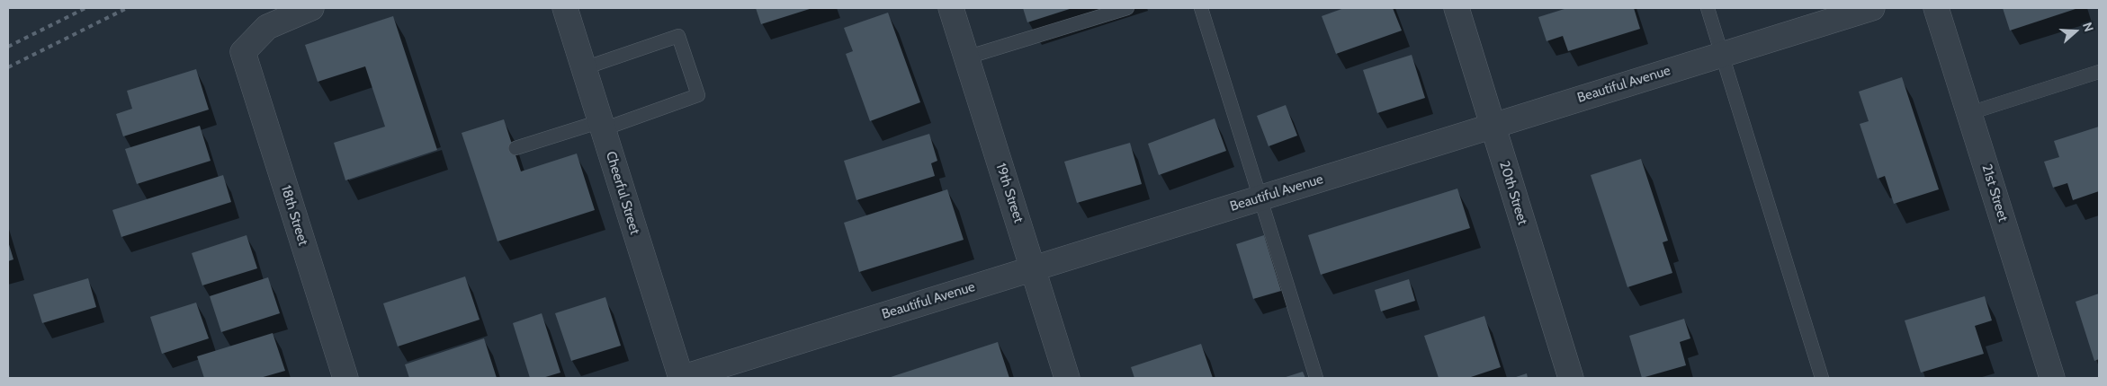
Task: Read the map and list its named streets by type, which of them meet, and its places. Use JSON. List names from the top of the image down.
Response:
{
  "streets": {
    "street": [
      "Beautiful Avenue",
      "Cheerful Street",
      "19th Street",
      "20th Street",
      "21st Street",
      "18th Street"
    ]
  },
  "crossings": [
    ["Beautiful Avenue", "Cheerful Street"],
    ["Beautiful Avenue", "19th Street"],
    ["Beautiful Avenue", "20th Street"]
  ],
  "north": "right"
}
